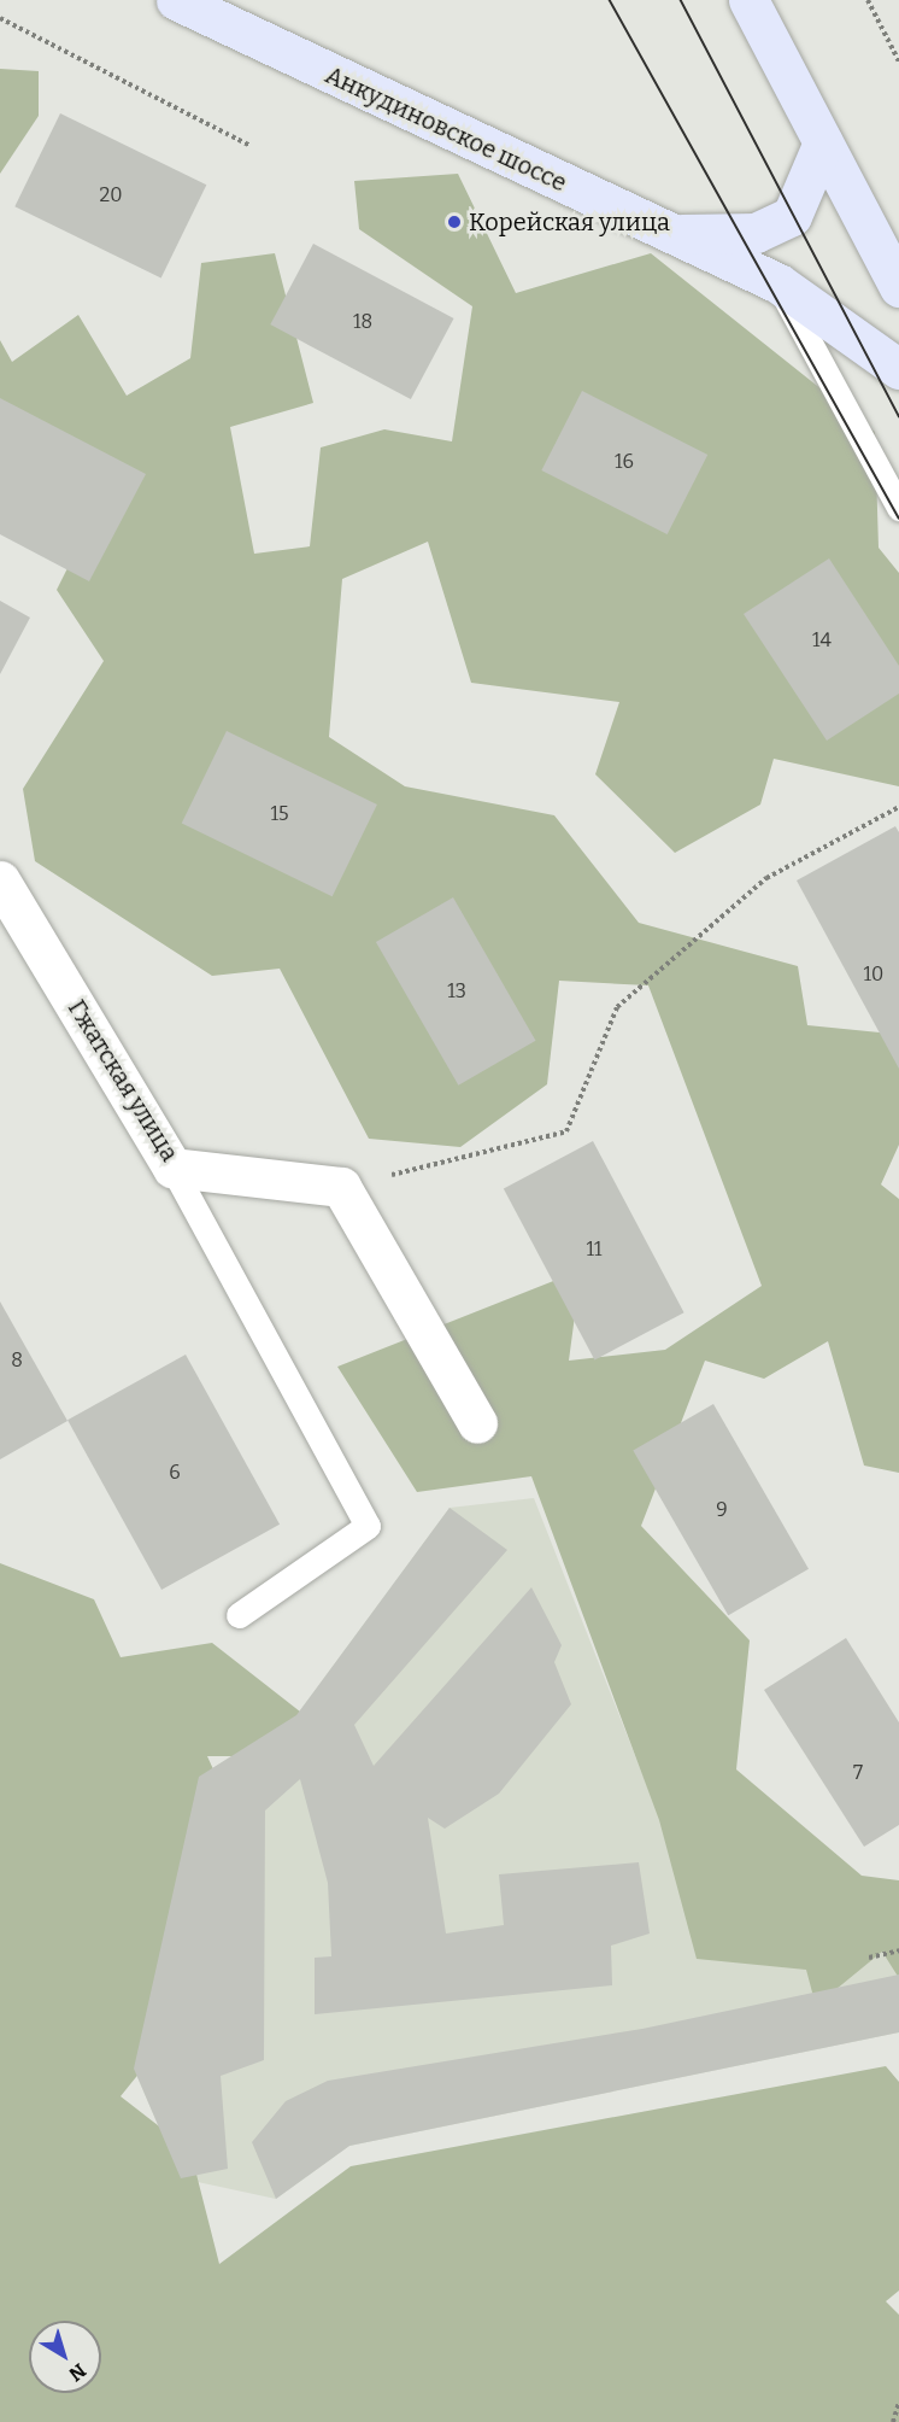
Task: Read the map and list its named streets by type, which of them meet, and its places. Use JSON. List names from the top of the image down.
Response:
{
  "streets": {
    "street": ["Анкудиновское шоссе", "Гжатская улица"]
  },
  "places": ["Корейская улица"],
  "house_numbers": [
    "20",
    "18",
    "16",
    "14",
    "15",
    "10",
    "13",
    "11",
    "8",
    "6",
    "9",
    "7"
  ],
  "north": "bottom right"
}
